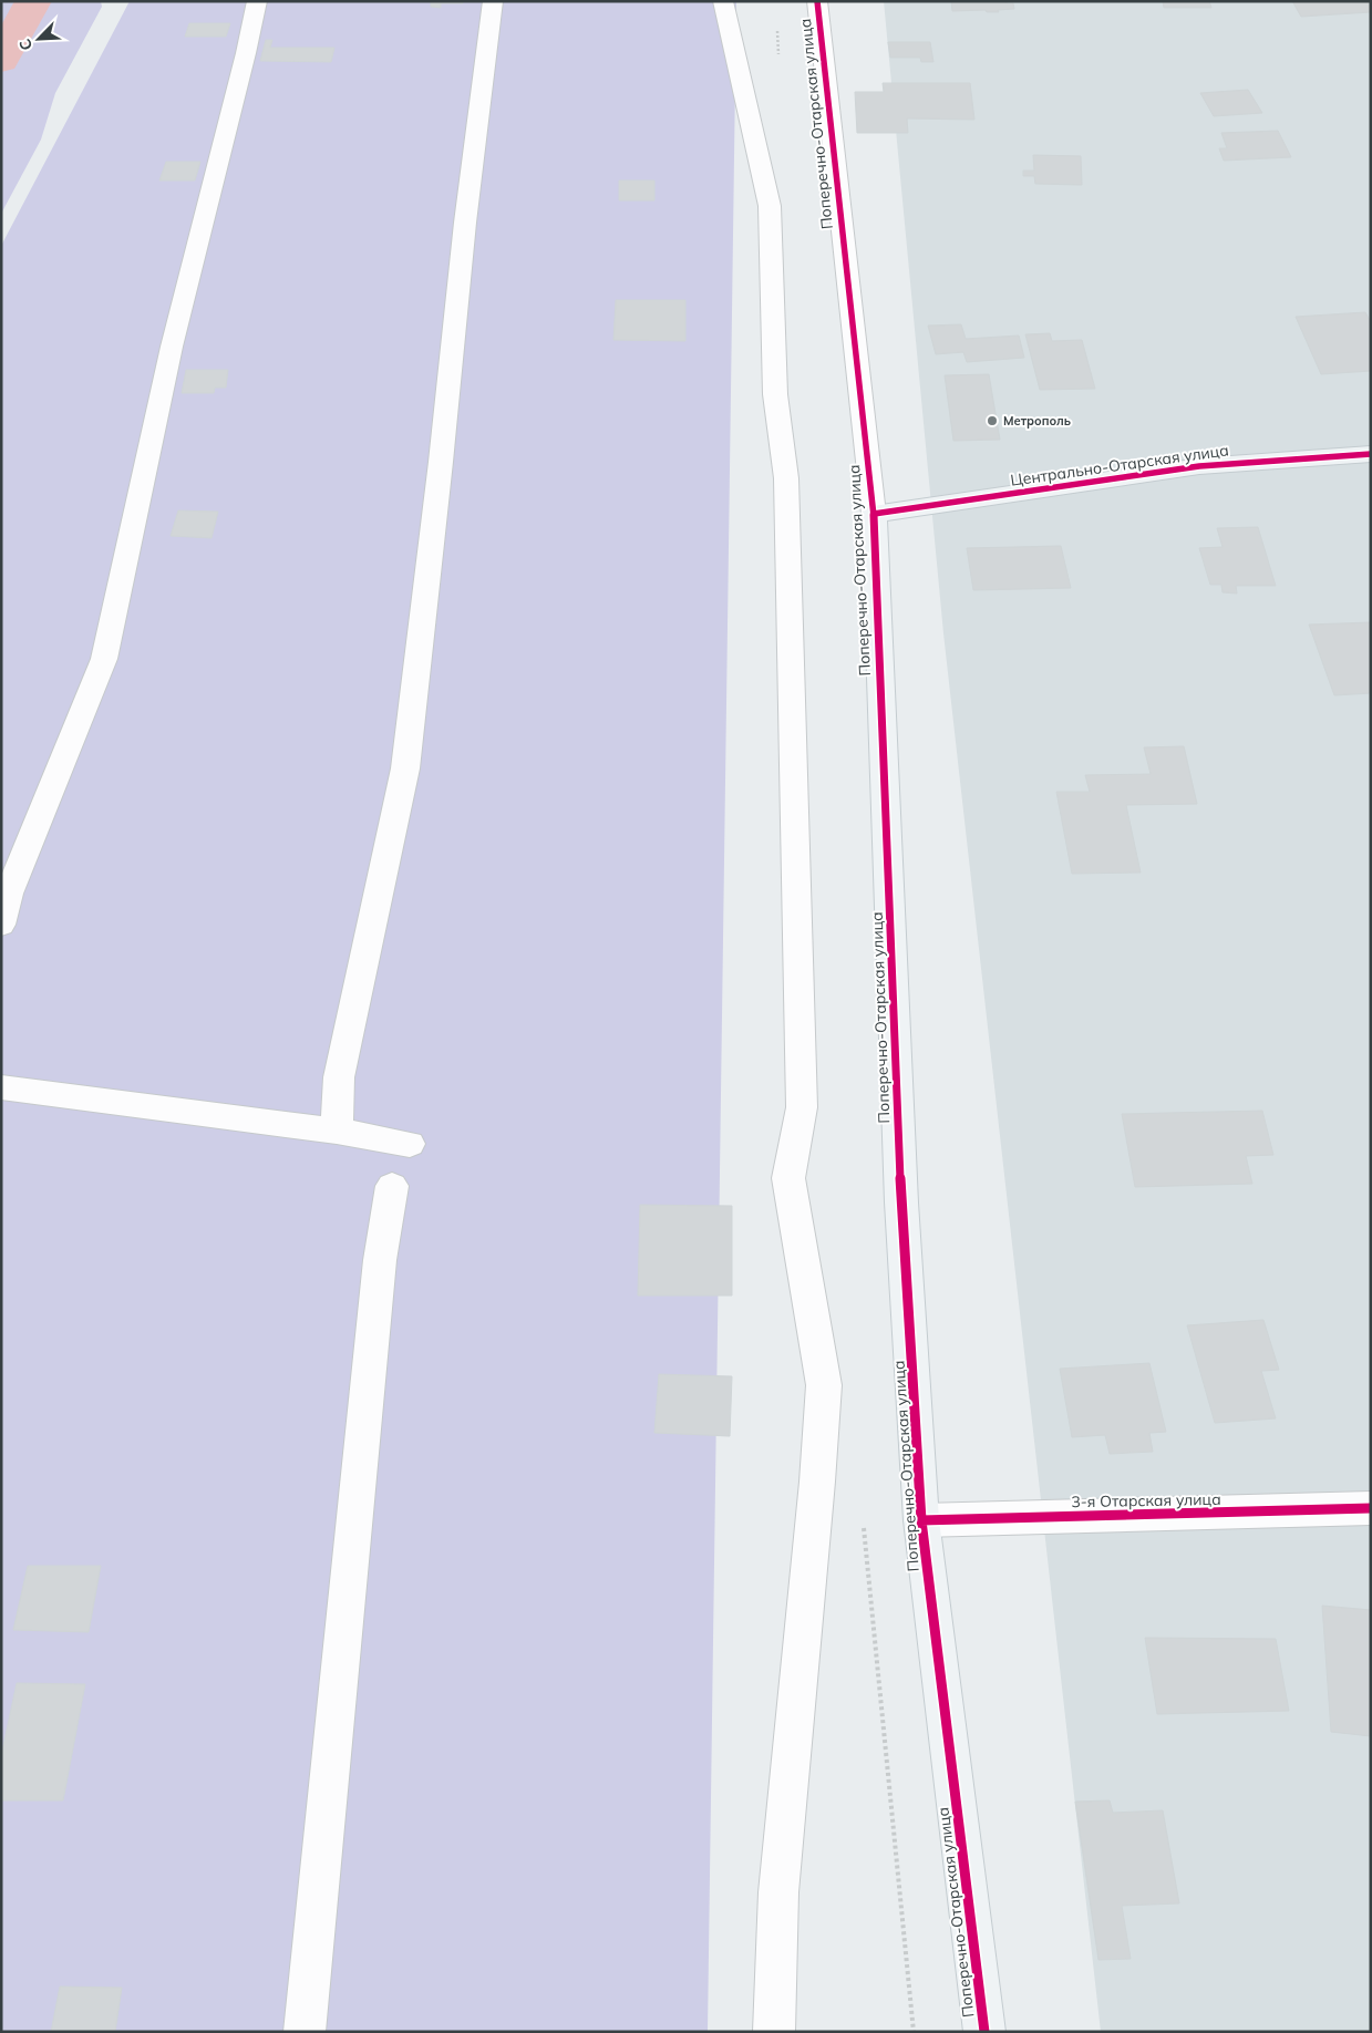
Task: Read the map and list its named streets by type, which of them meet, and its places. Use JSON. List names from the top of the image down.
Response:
{
  "streets": {
    "street": ["Поперечно-Отарская улица", "Центрально-Отарская улица", "3-я Отарская улица"]
  },
  "crossings": [
    ["Поперечно-Отарская улица", "Центрально-Отарская улица"],
    ["Поперечно-Отарская улица", "3-я Отарская улица"]
  ],
  "places": ["Метрополь"],
  "north": "bottom left"
}
